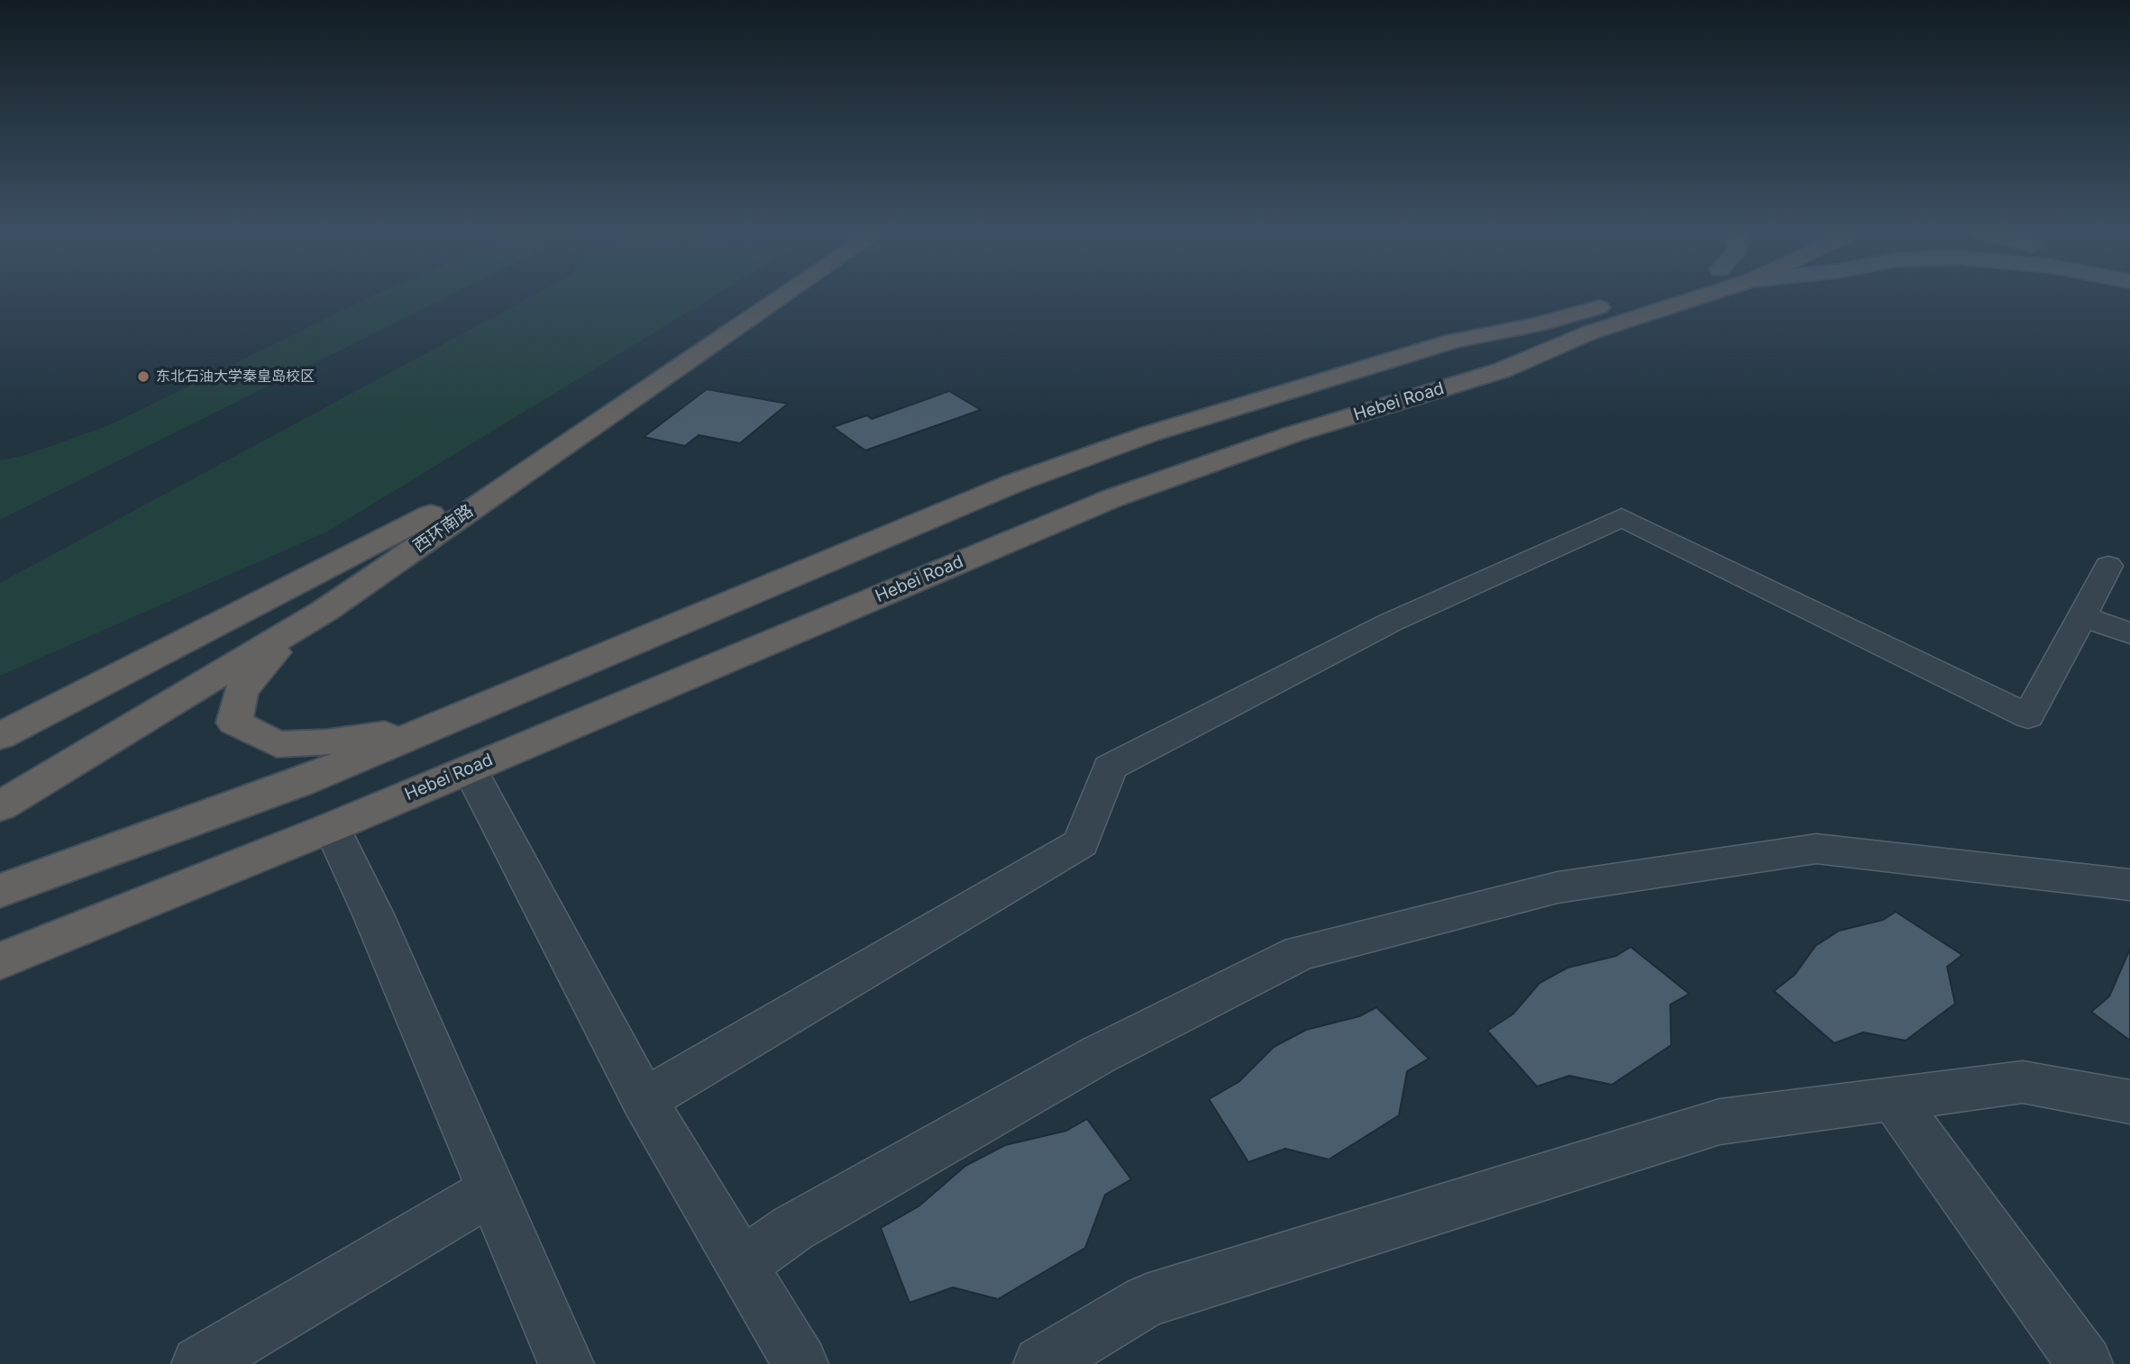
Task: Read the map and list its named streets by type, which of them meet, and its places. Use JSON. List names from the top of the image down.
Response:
{
  "streets": {
    "highway": ["Hebei Road", "西环南路"]
  },
  "places": ["东北石油大学秦皇岛校区"]
}
